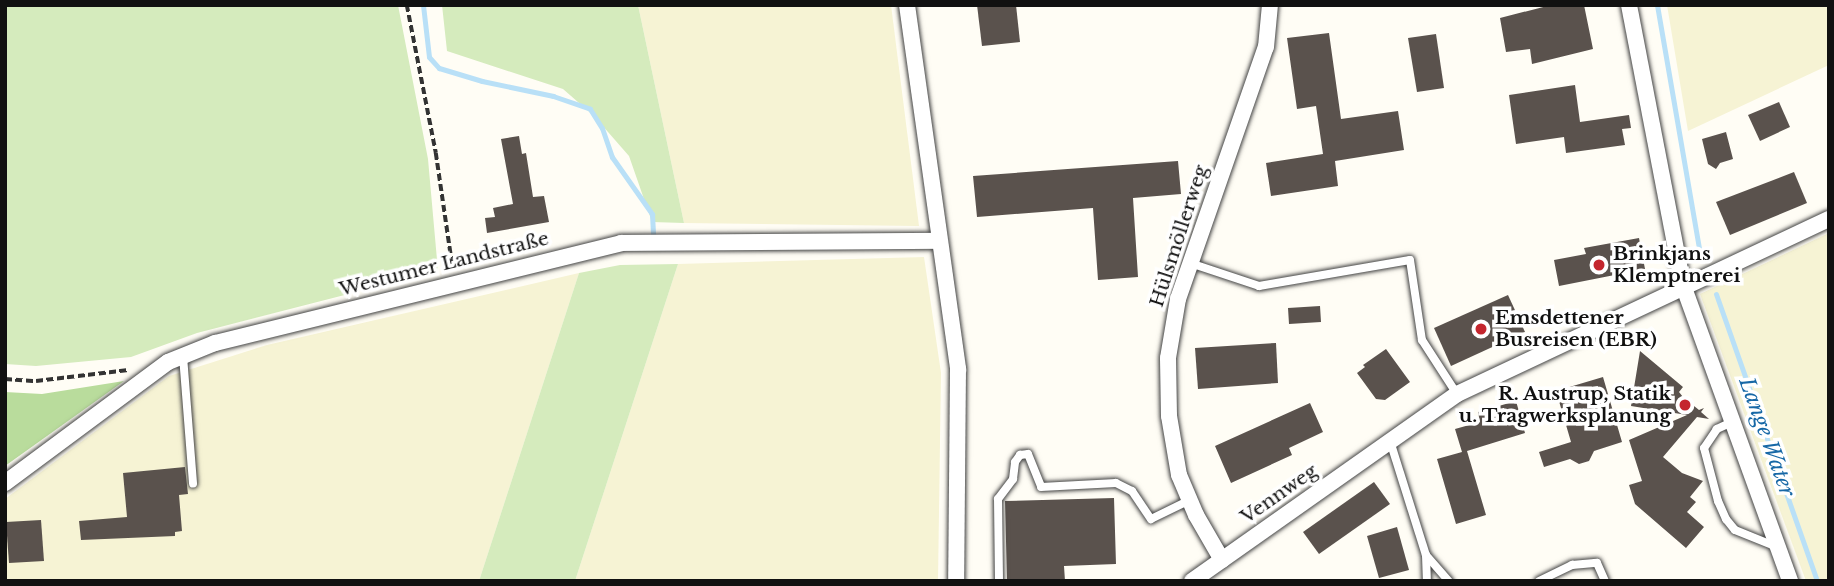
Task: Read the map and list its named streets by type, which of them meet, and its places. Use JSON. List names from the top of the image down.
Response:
{
  "streets": {
    "street": ["Hülsmöllerweg", "Westumer Landstraße", "Vennweg"]
  },
  "crossings": [
    ["Hülsmöllerweg", "Vennweg"]
  ],
  "water": ["Lange Water"],
  "places": ["Brinkjans Klemptnerei", "Emsdettener Busreisen (EBR)", "R. Austrup, Statik u. Tragwerksplanung"]
}
